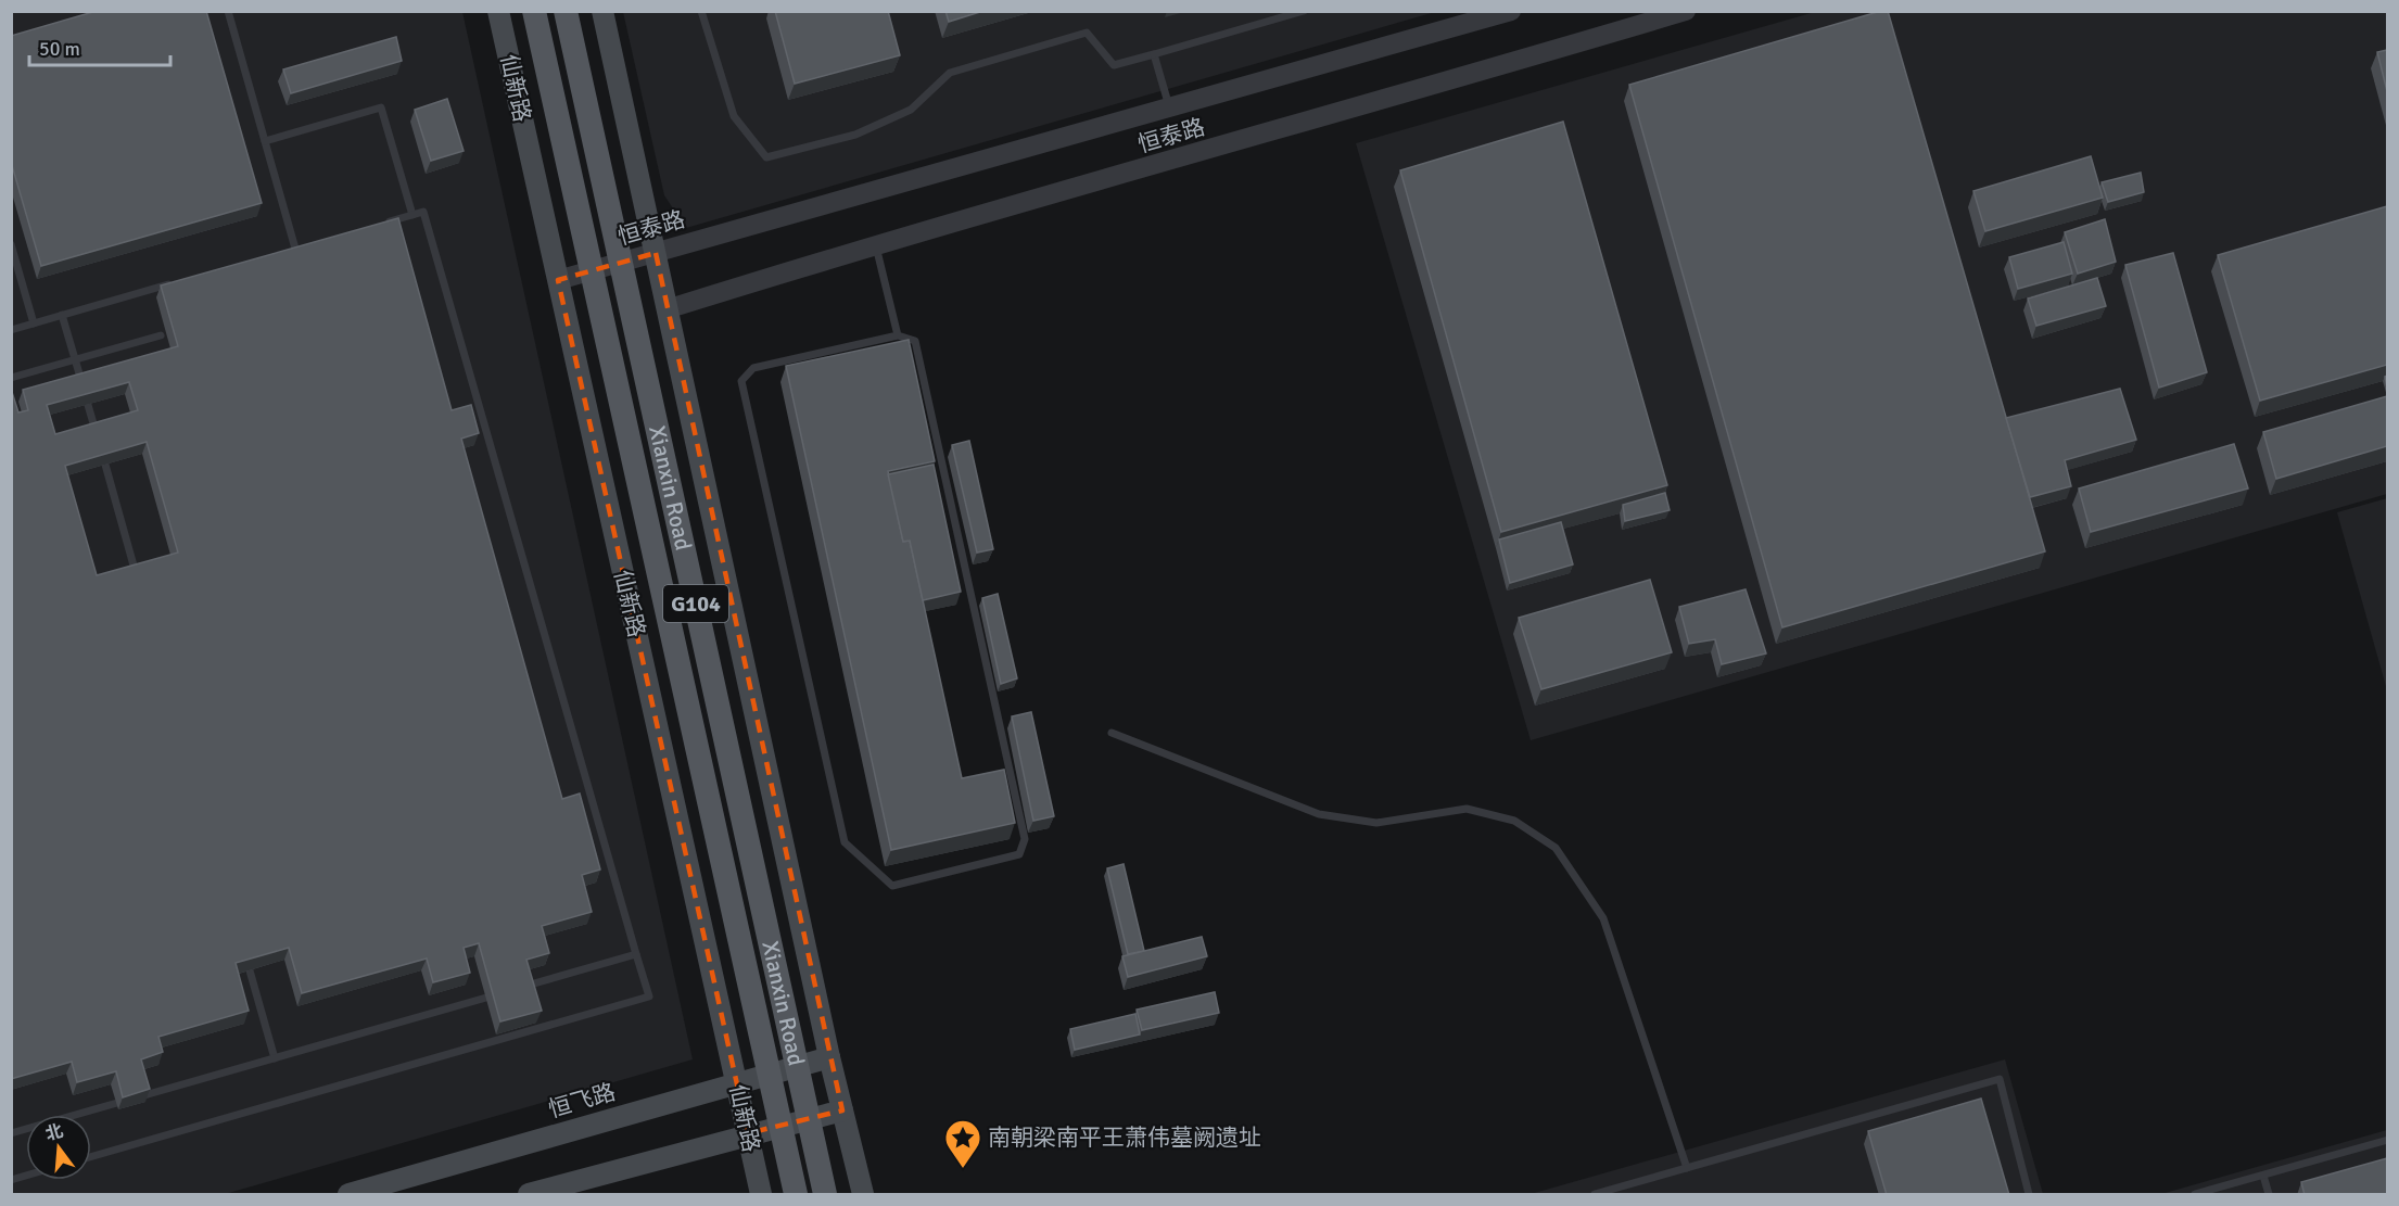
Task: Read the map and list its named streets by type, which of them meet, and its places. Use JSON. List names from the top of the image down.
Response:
{
  "streets": {
    "main road": [
      "仙新路",
      "Xianxin Road",
      "G104",
      "恒飞路"
    ],
    "street": ["恒泰路"]
  },
  "crossings": [
    ["仙新路", "恒泰路"],
    ["仙新路", "恒飞路"]
  ],
  "places": {
    "place": ["南朝梁南平王萧伟墓阙遗址"]
  },
  "scale_bar": "50 m",
  "north": "top"
}
